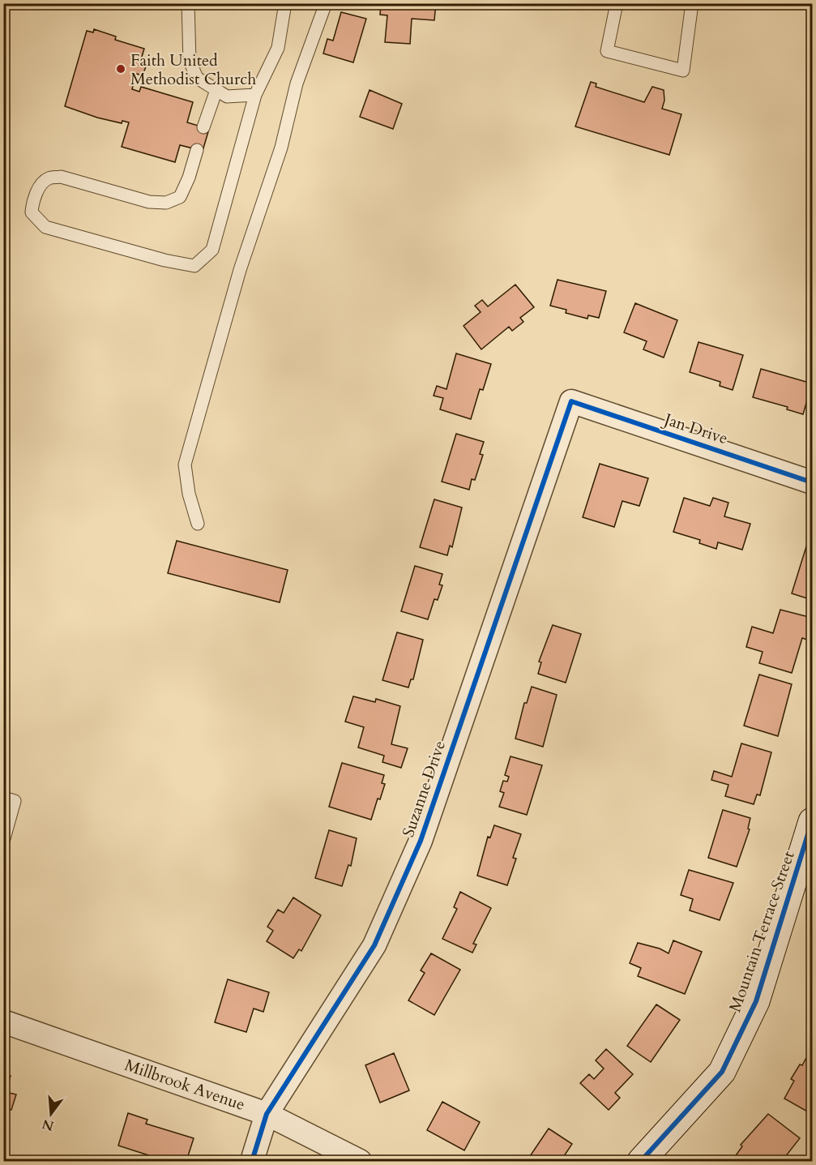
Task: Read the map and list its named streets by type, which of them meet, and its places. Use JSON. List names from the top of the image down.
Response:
{
  "streets": {
    "street": [
      "Jan Drive",
      "Suzanne Drive",
      "Mountain Terrace Street",
      "Millbrook Avenue"
    ]
  },
  "crossings": [
    ["Jan Drive", "Suzanne Drive"],
    ["Suzanne Drive", "Millbrook Avenue"]
  ],
  "places": ["Faith United Methodist Church"],
  "north": "bottom"
}
